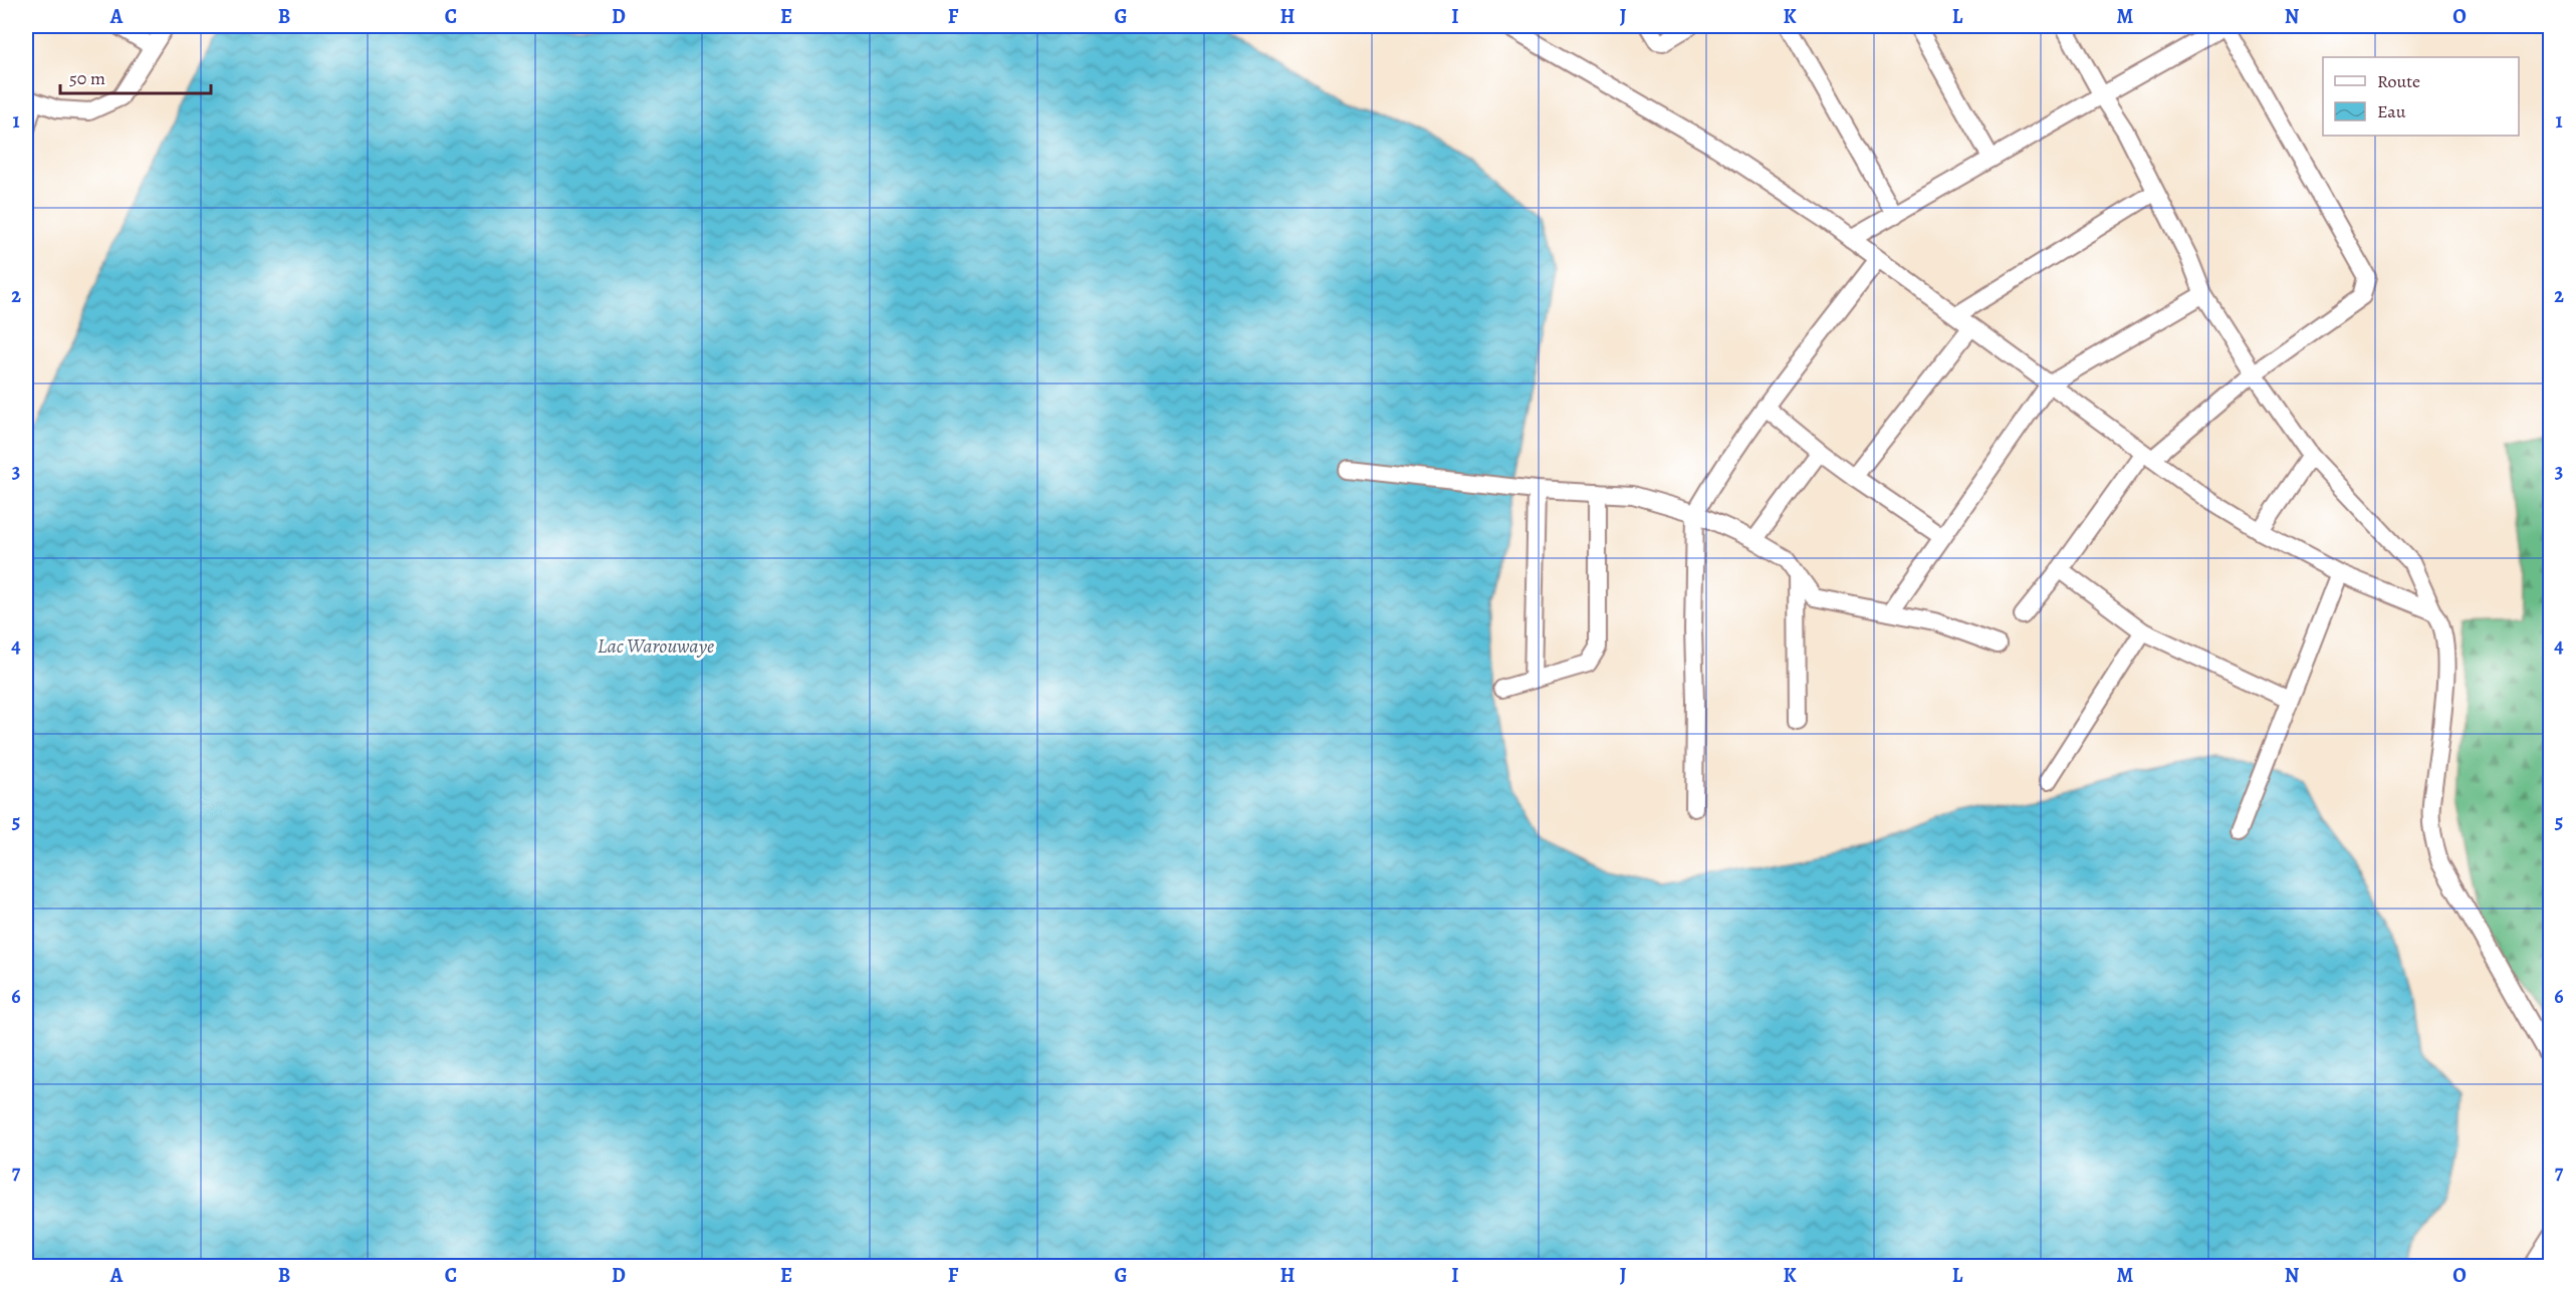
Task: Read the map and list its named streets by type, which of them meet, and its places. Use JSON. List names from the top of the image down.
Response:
{
  "water": ["Lac Warouwaye"],
  "legend": ["Route", "Eau"],
  "scale_bar": "50 m",
  "grid": {
    "columns": [
      "A",
      "B",
      "C",
      "D",
      "E",
      "F",
      "G",
      "H",
      "I",
      "J",
      "K",
      "L",
      "M",
      "N",
      "O"
    ],
    "rows": [
      "1",
      "2",
      "3",
      "4",
      "5",
      "6",
      "7"
    ]
  }
}
